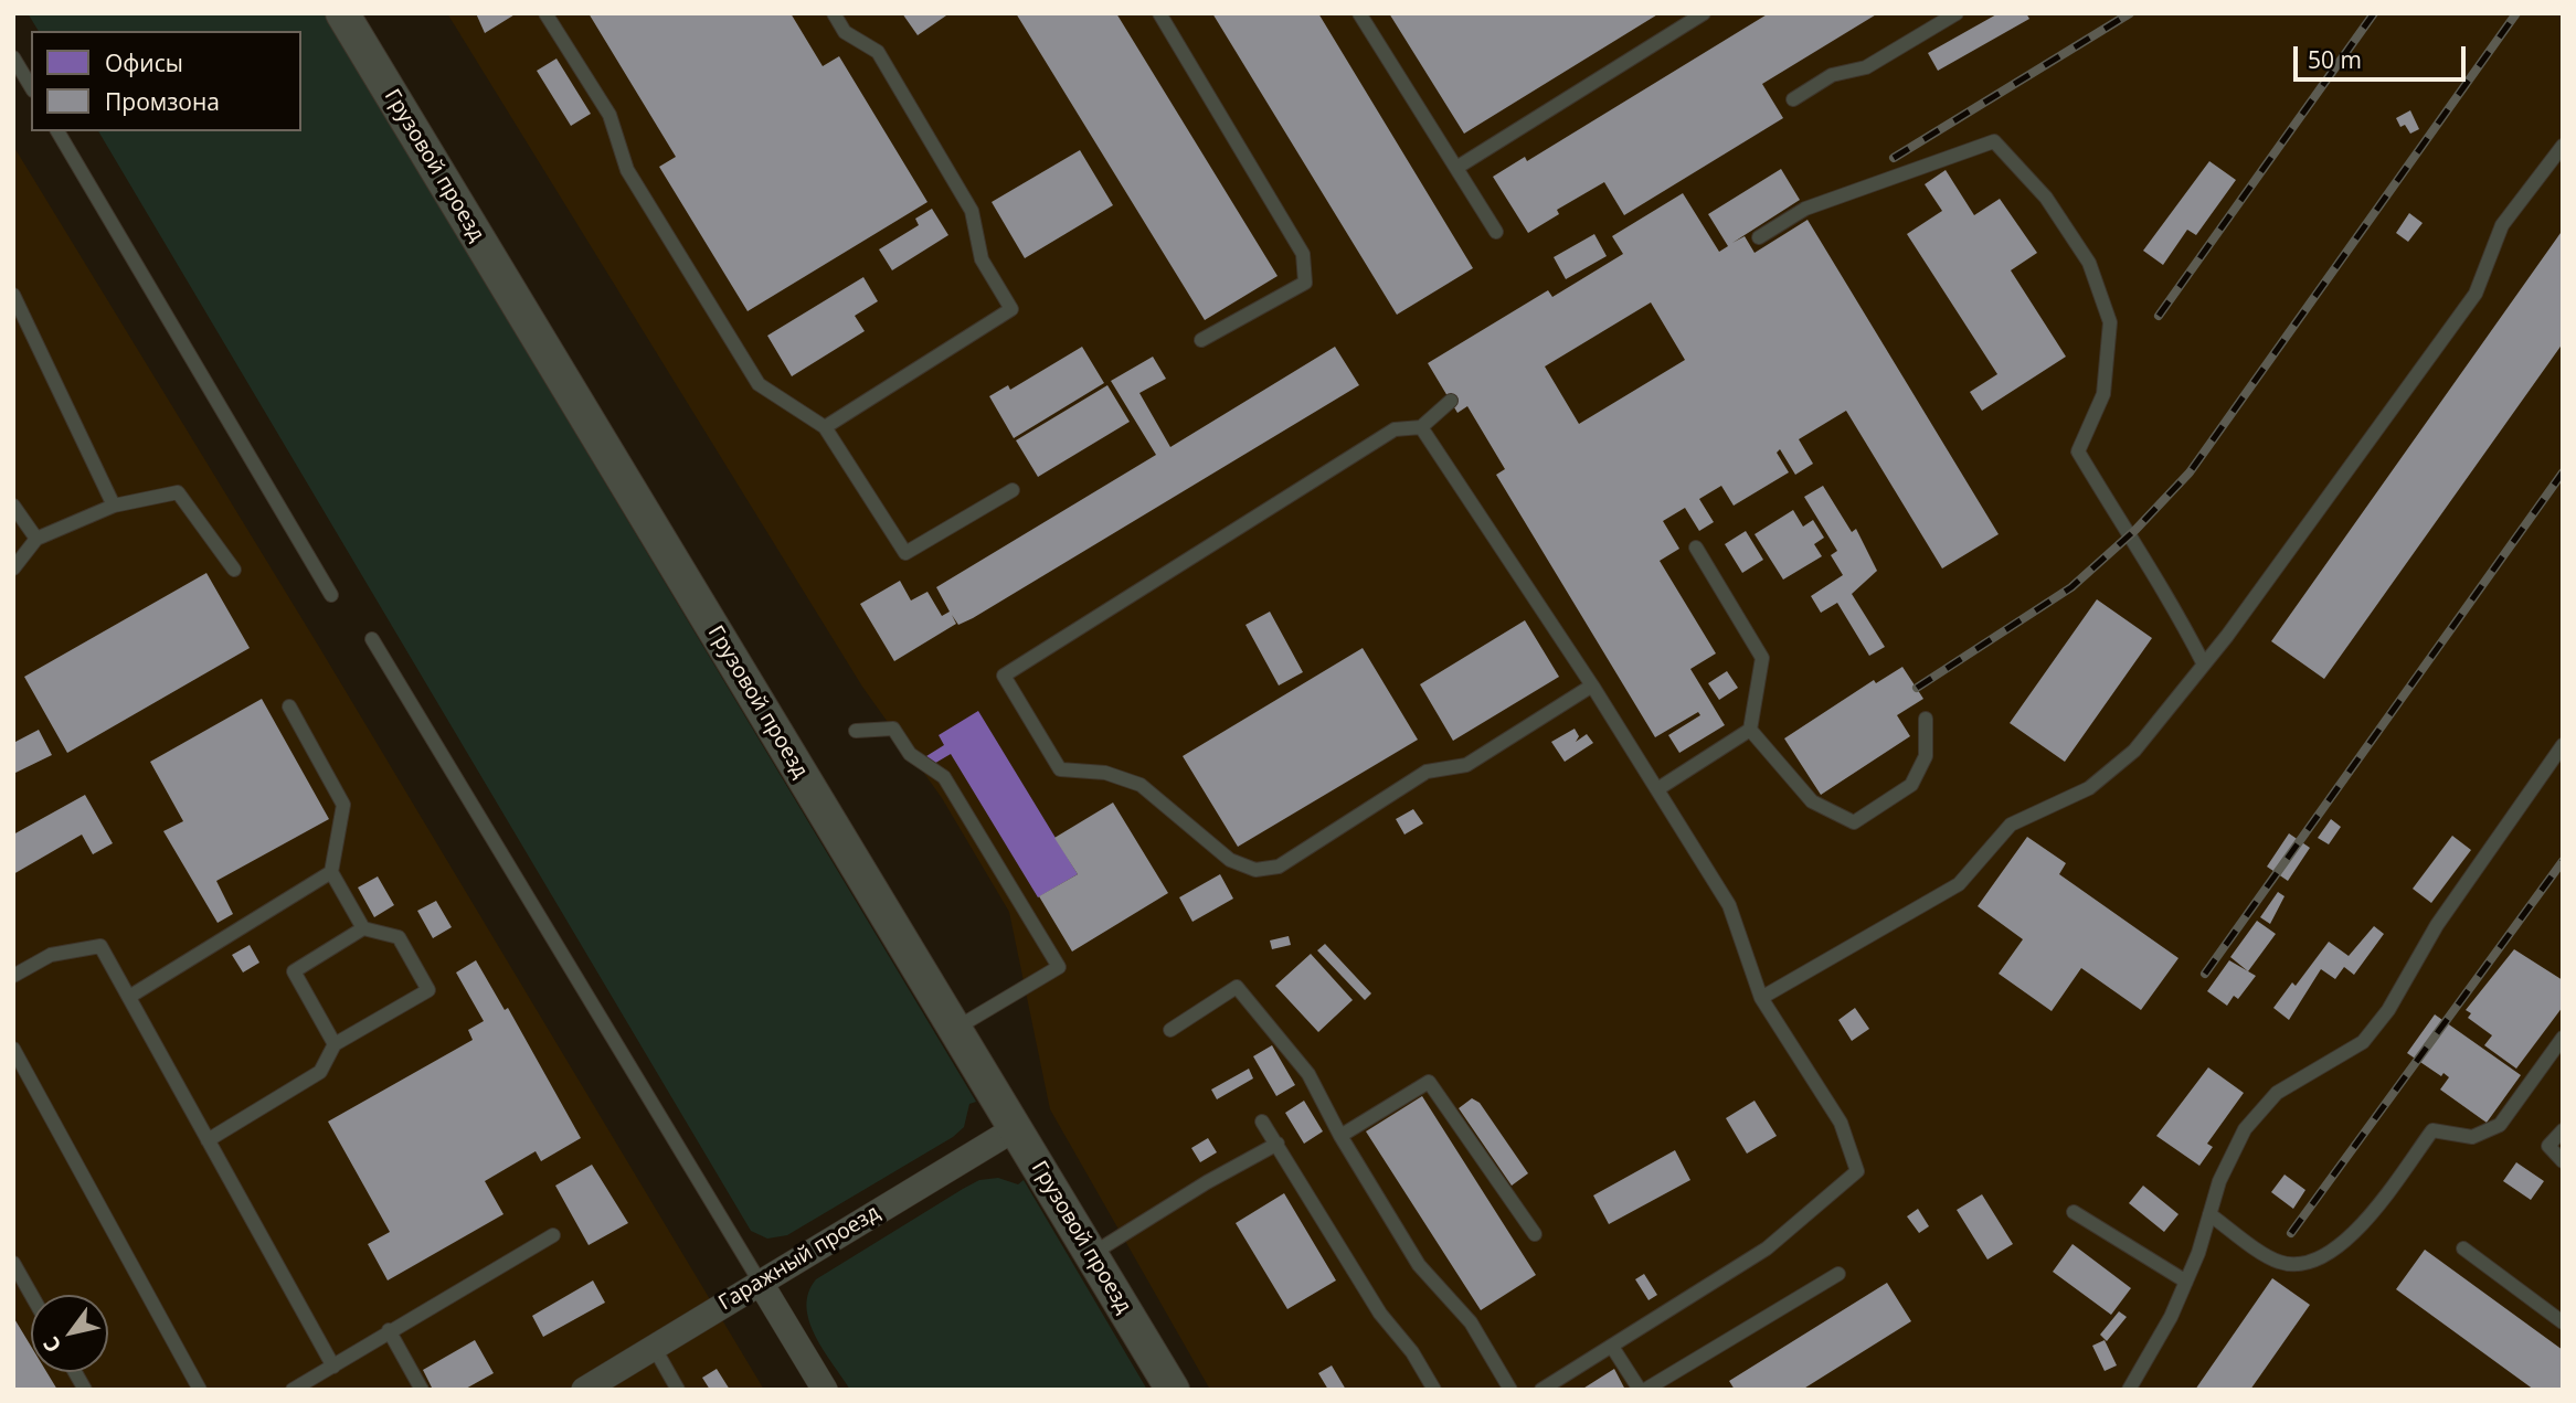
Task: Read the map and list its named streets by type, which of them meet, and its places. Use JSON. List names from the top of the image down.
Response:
{
  "streets": {
    "street": ["Грузовой проезд", "Гаражный проезд"]
  },
  "crossings": [
    ["Грузовой проезд", "Гаражный проезд"]
  ],
  "legend": ["Офисы", "Промзона"],
  "scale_bar": "50 m",
  "north": "bottom left"
}
